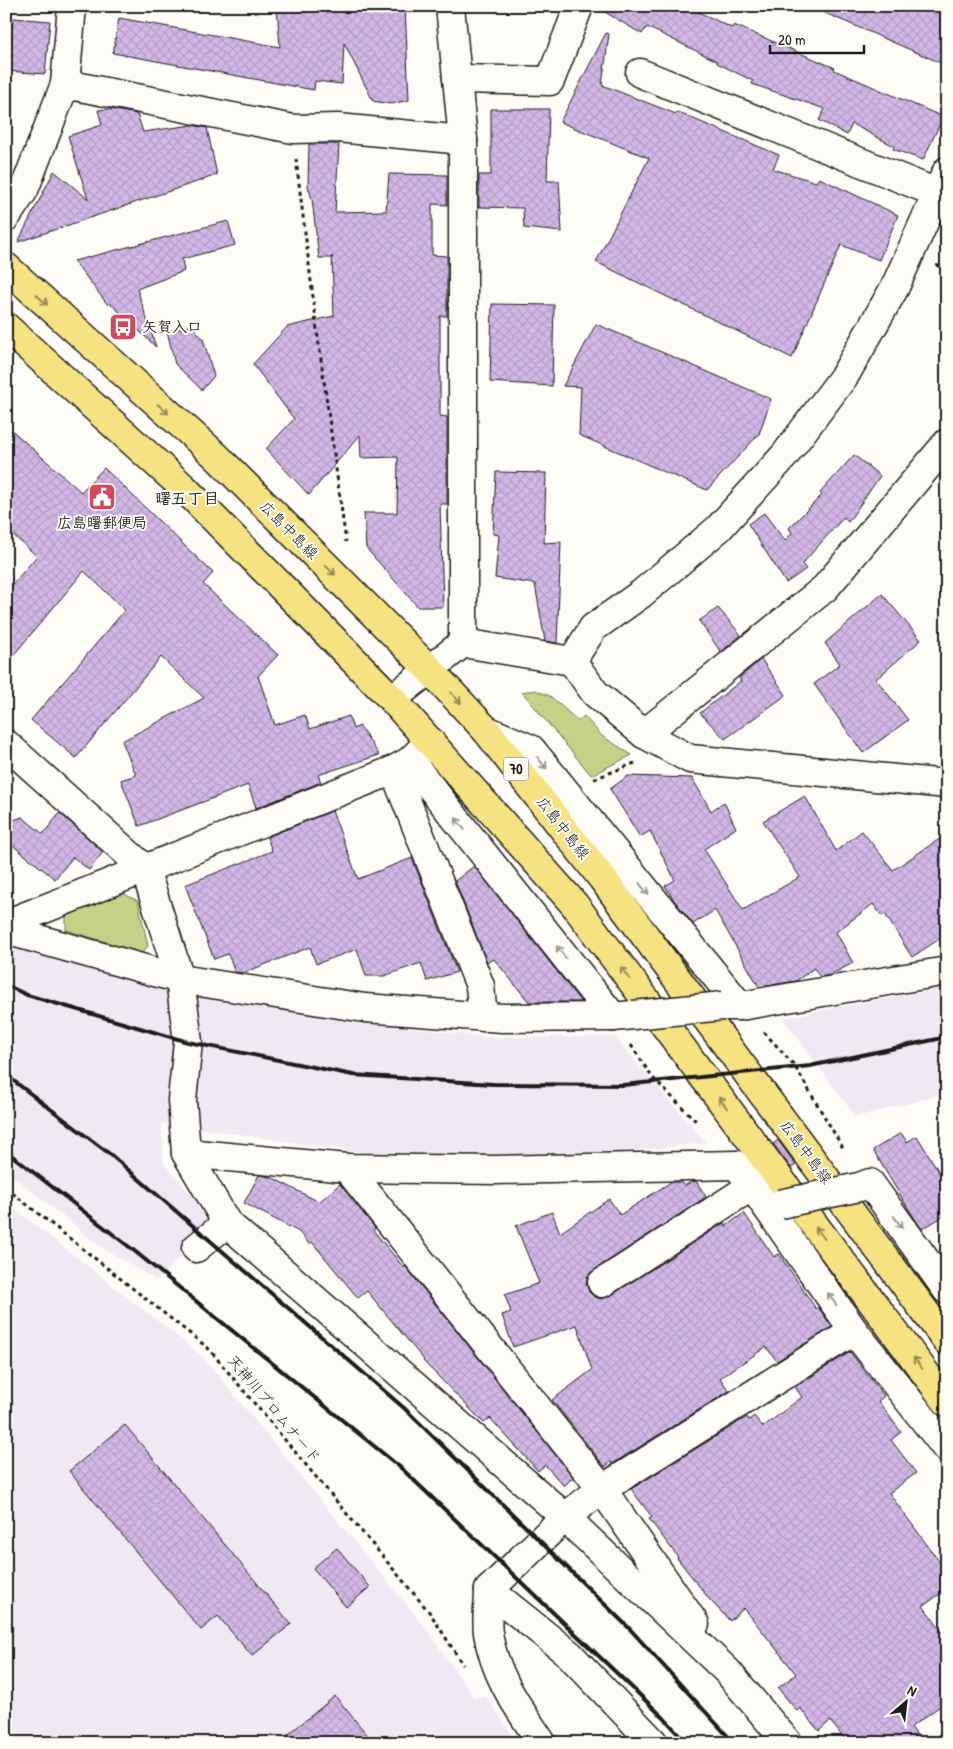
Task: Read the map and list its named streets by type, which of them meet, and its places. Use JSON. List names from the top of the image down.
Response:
{
  "streets": {
    "main road": ["広島中島線", "70"],
    "path": ["天神川プロムナード"]
  },
  "districts": ["曙五丁目"],
  "places": {
    "bus stop": ["矢賀入口"],
    "public building": ["広島曙郵便局"]
  },
  "scale_bar": "20 m",
  "north": "top right"
}
